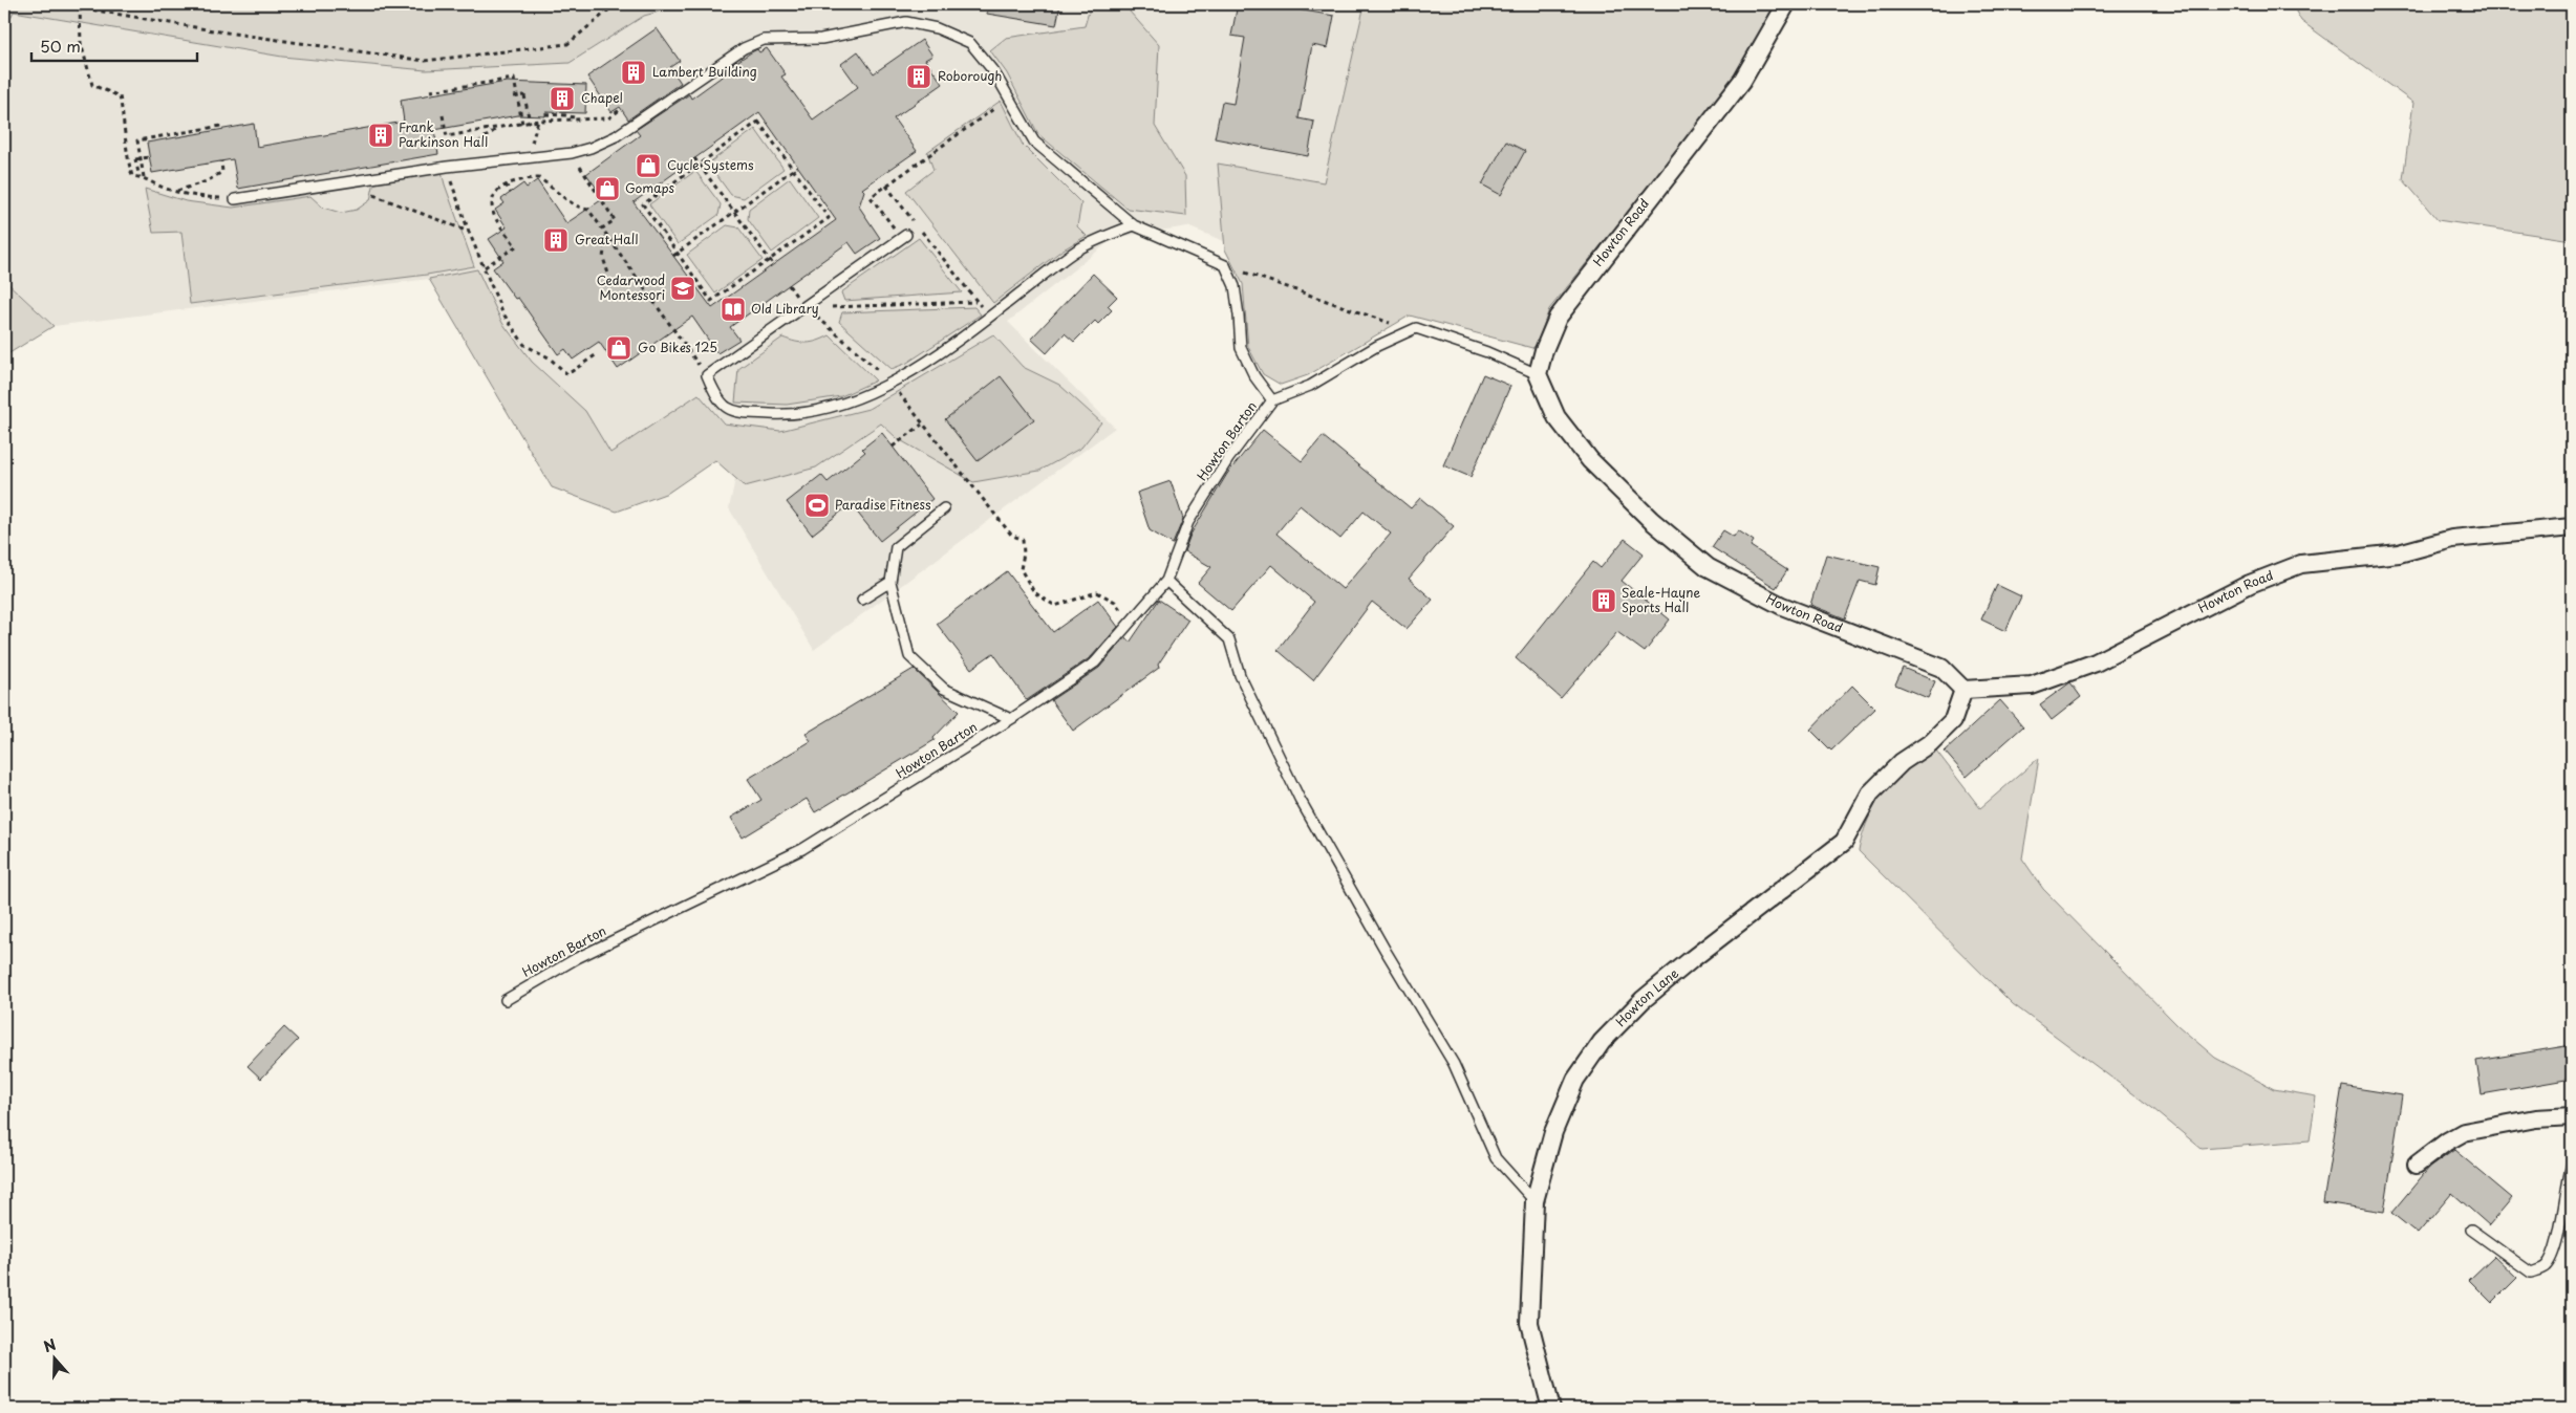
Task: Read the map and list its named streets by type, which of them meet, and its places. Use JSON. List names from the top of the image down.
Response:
{
  "streets": {
    "street": ["Howton Road", "Howton Lane"],
    "lane": ["Howton Barton"]
  },
  "crossings": [
    ["Howton Road", "Howton Lane"]
  ],
  "places": {
    "building": [
      "Lambert Building",
      "Roborough",
      "Chapel",
      "Frank Parkinson Hall",
      "Great Hall",
      "Seale-Hayne Sports Hall"
    ],
    "shop": ["Cycle Systems", "Gomaps", "Go Bikes 125"],
    "school or university": ["Cedarwood Montessori"],
    "library": ["Old Library"],
    "sports": ["Paradise Fitness"]
  },
  "scale_bar": "50 m",
  "north": "top"
}
